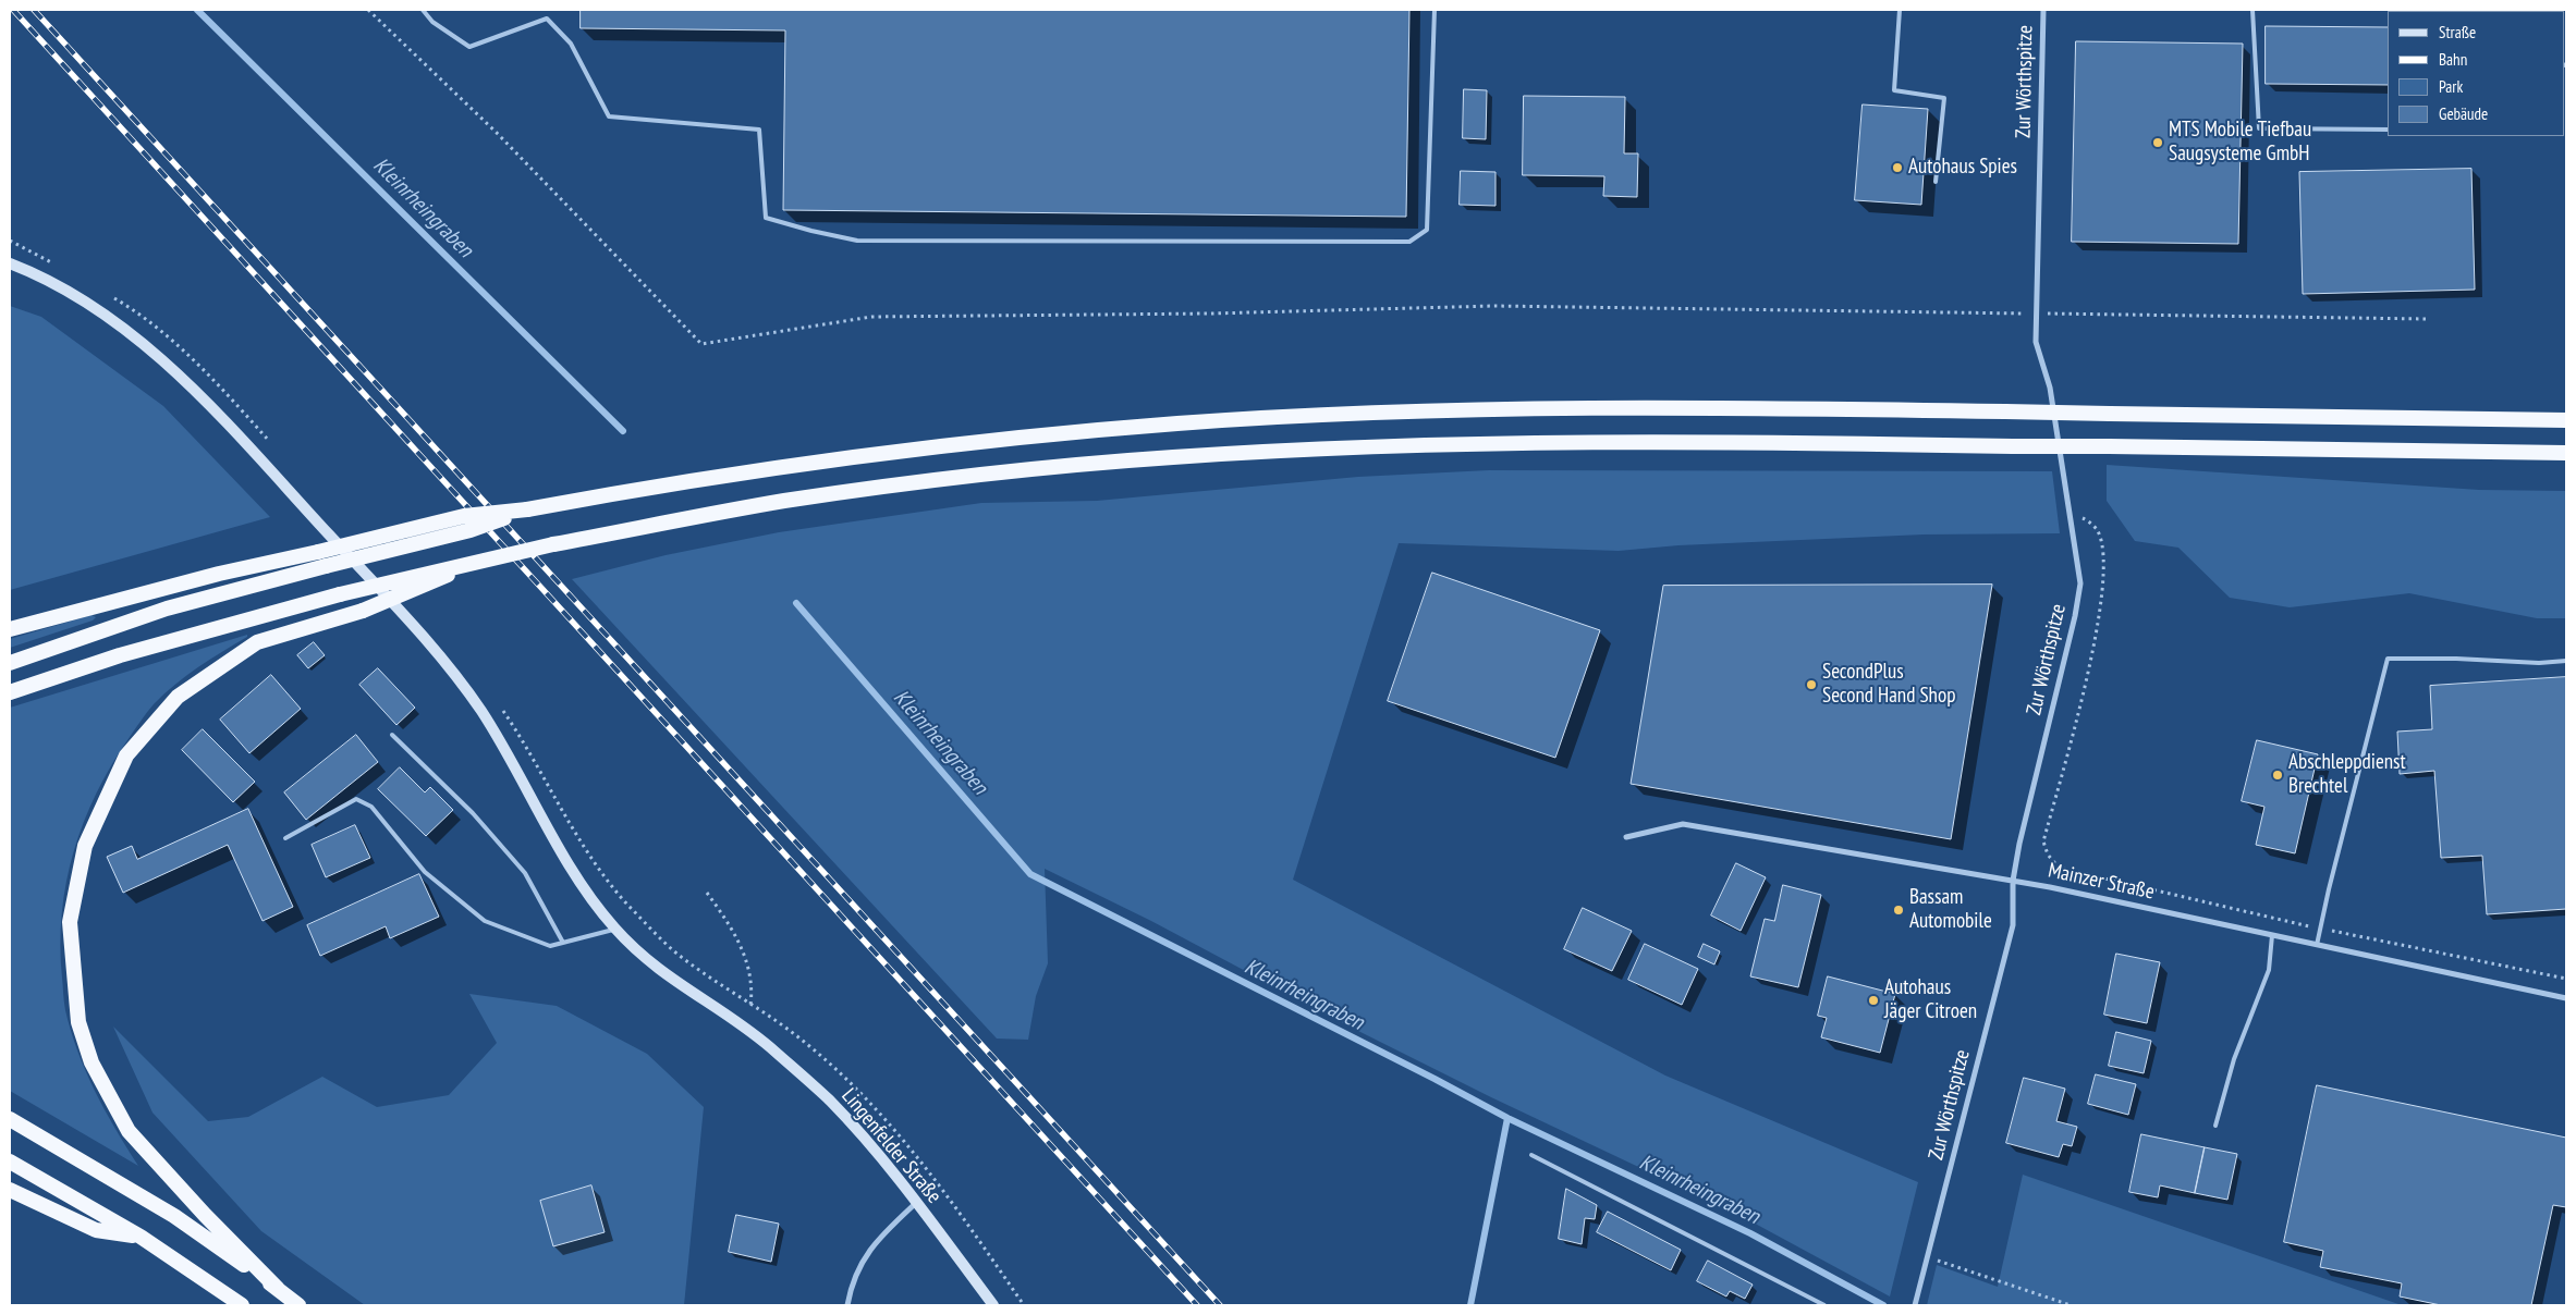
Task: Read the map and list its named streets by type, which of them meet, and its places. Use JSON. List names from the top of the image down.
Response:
{
  "streets": {
    "main road": ["Lingenfelder Straße"],
    "street": ["Zur Wörthspitze", "Mainzer Straße"]
  },
  "crossings": [
    ["Zur Wörthspitze", "Mainzer Straße"]
  ],
  "water": ["Kleinrheingraben"],
  "places": [
    "MTS Mobile Tiefbau Saugsysteme GmbH",
    "Autohaus Spies",
    "SecondPlus Second Hand Shop",
    "Abschleppdienst Brechtel",
    "Bassam Automobile",
    "Autohaus Jäger Citroen"
  ],
  "legend": [
    "Straße",
    "Bahn",
    "Park",
    "Gebäude"
  ]
}
